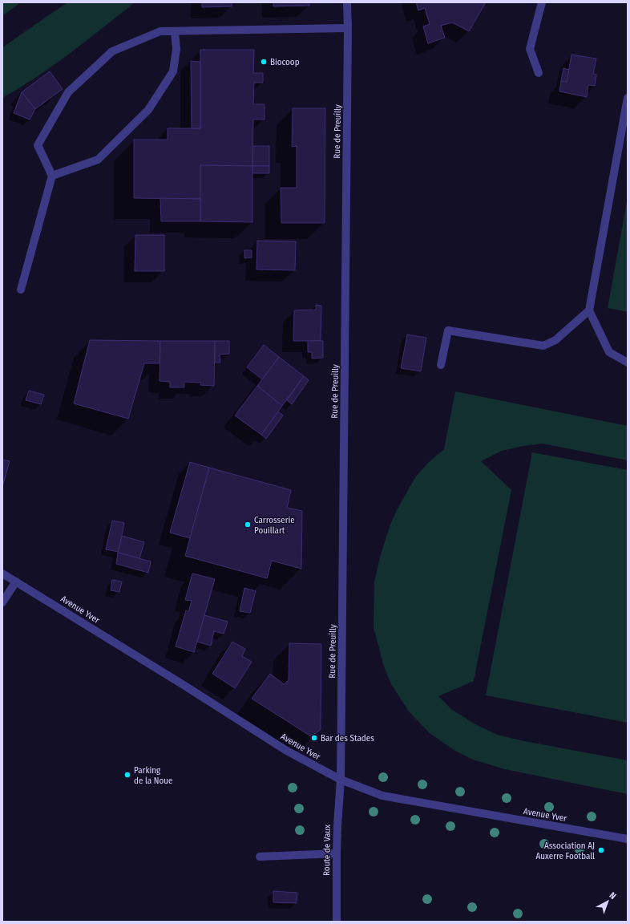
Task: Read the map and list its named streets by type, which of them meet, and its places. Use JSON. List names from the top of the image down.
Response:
{
  "streets": {
    "street": ["Rue de Preuilly", "Avenue Yver", "Route de Vaux"]
  },
  "crossings": [
    ["Rue de Preuilly", "Avenue Yver"],
    ["Rue de Preuilly", "Route de Vaux"],
    ["Avenue Yver", "Route de Vaux"]
  ],
  "places": [
    "Biocoop",
    "Carrosserie Pouillart",
    "Bar des Stades",
    "Parking de la Noue",
    "Association AJ Auxerre Football"
  ],
  "north": "top right"
}
